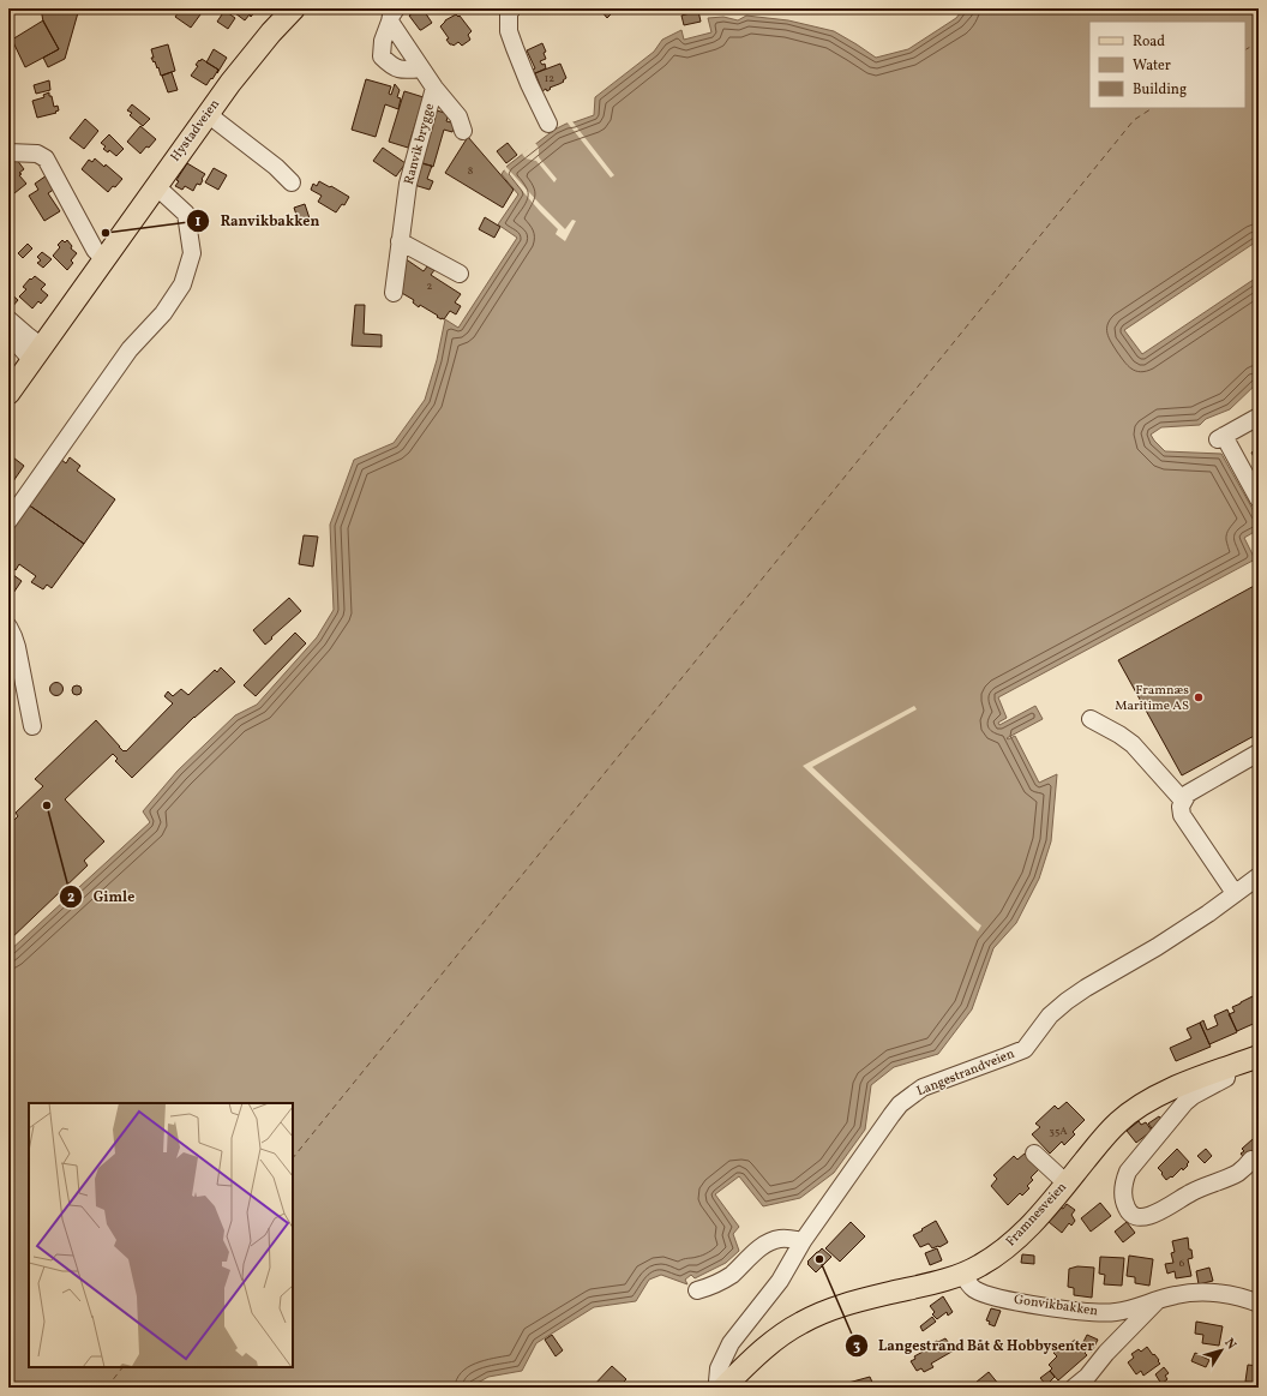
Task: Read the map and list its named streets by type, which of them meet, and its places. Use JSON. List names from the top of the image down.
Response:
{
  "streets": {
    "main road": ["Hystadveien", "Framnesveien"],
    "street": ["Ranvik brygge", "Langestrandveien", "Gonvikbakken"]
  },
  "crossings": [
    ["Langestrandveien", "Framnesveien"],
    ["Framnesveien", "Gonvikbakken"]
  ],
  "places": [
    "Ranvikbakken",
    "Framnæs Maritime AS",
    "Gimle",
    "Langestrand Båt & Hobbysenter"
  ],
  "house_numbers": [
    "12",
    "8",
    "2",
    "35A",
    "6"
  ],
  "legend": ["Road", "Water", "Building"],
  "north": "top right"
}
